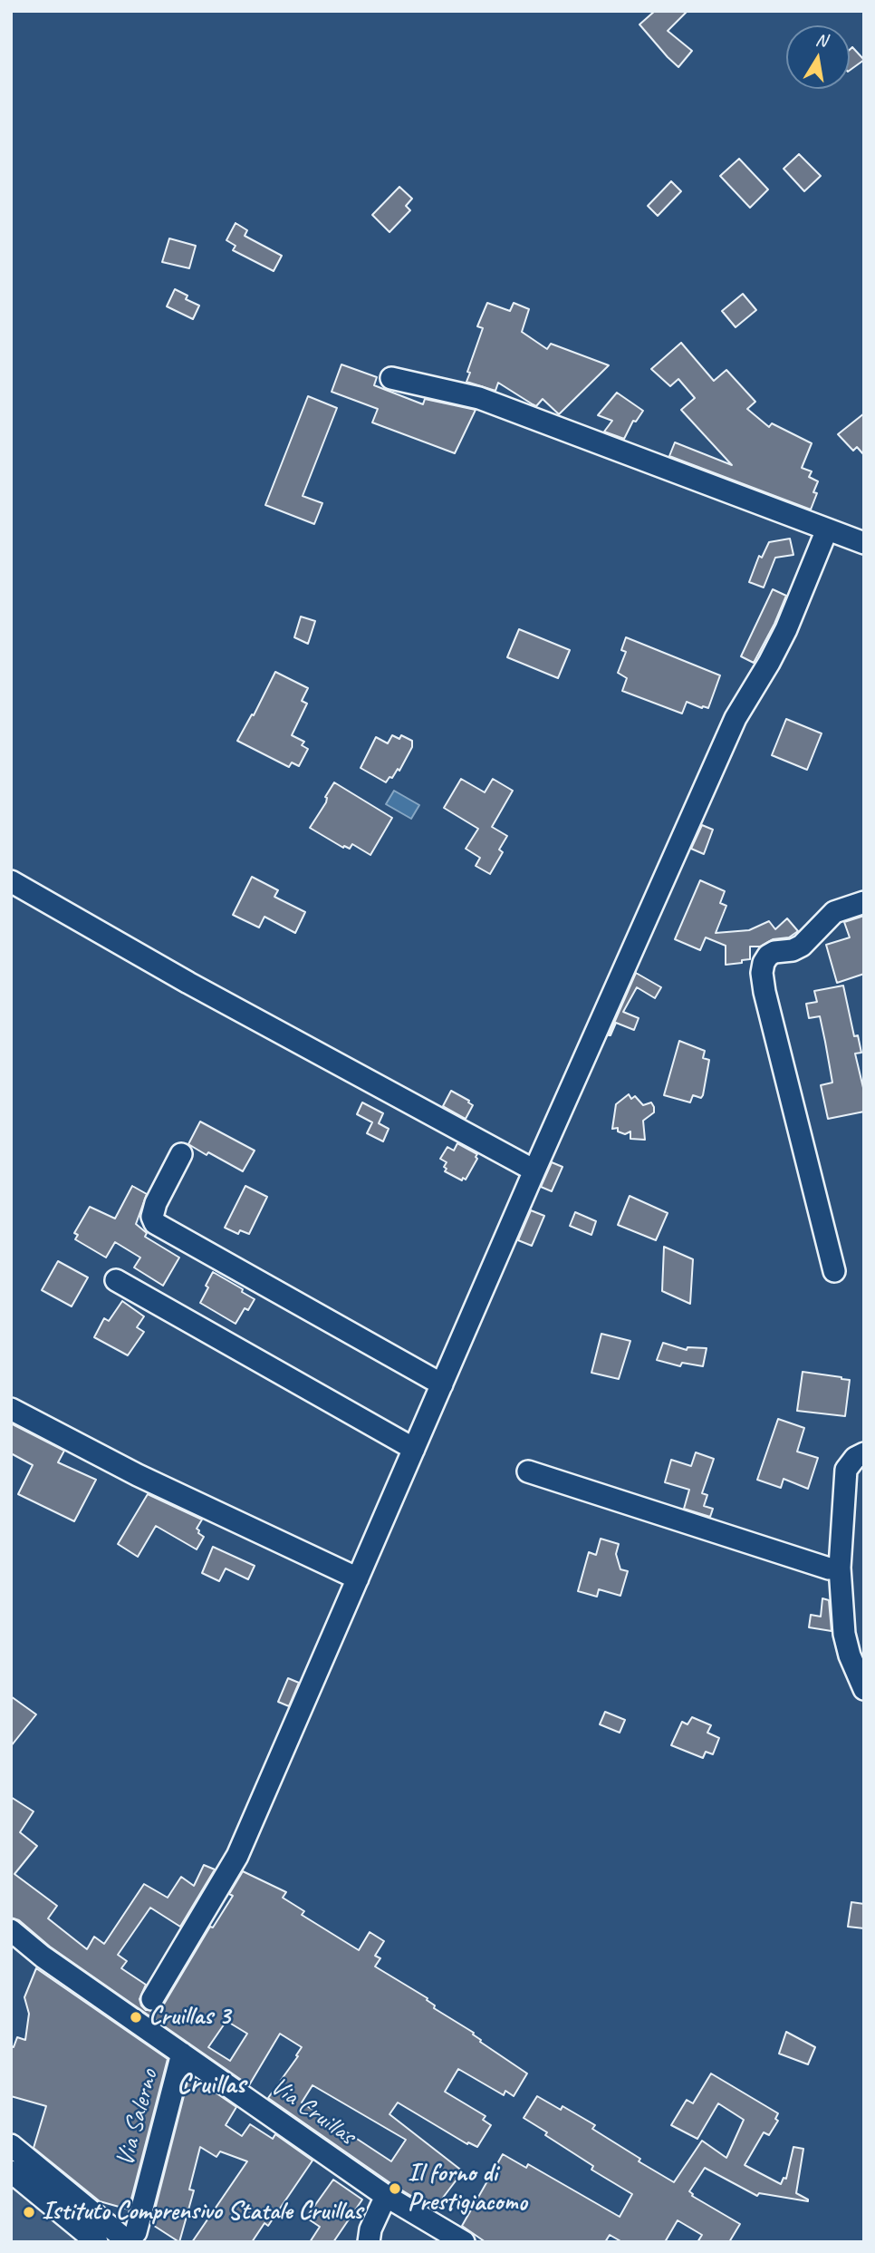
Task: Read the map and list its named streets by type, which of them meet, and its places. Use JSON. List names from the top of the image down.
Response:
{
  "streets": {
    "street": ["Via Cruillas", "Via Salerno"]
  },
  "crossings": [
    ["Via Cruillas", "Via Salerno"]
  ],
  "districts": ["Cruillas"],
  "places": ["Cruillas 3", "Il forno di Prestigiacomo", "Istituto Comprensivo Statale Cruillas"],
  "north": "top"
}
